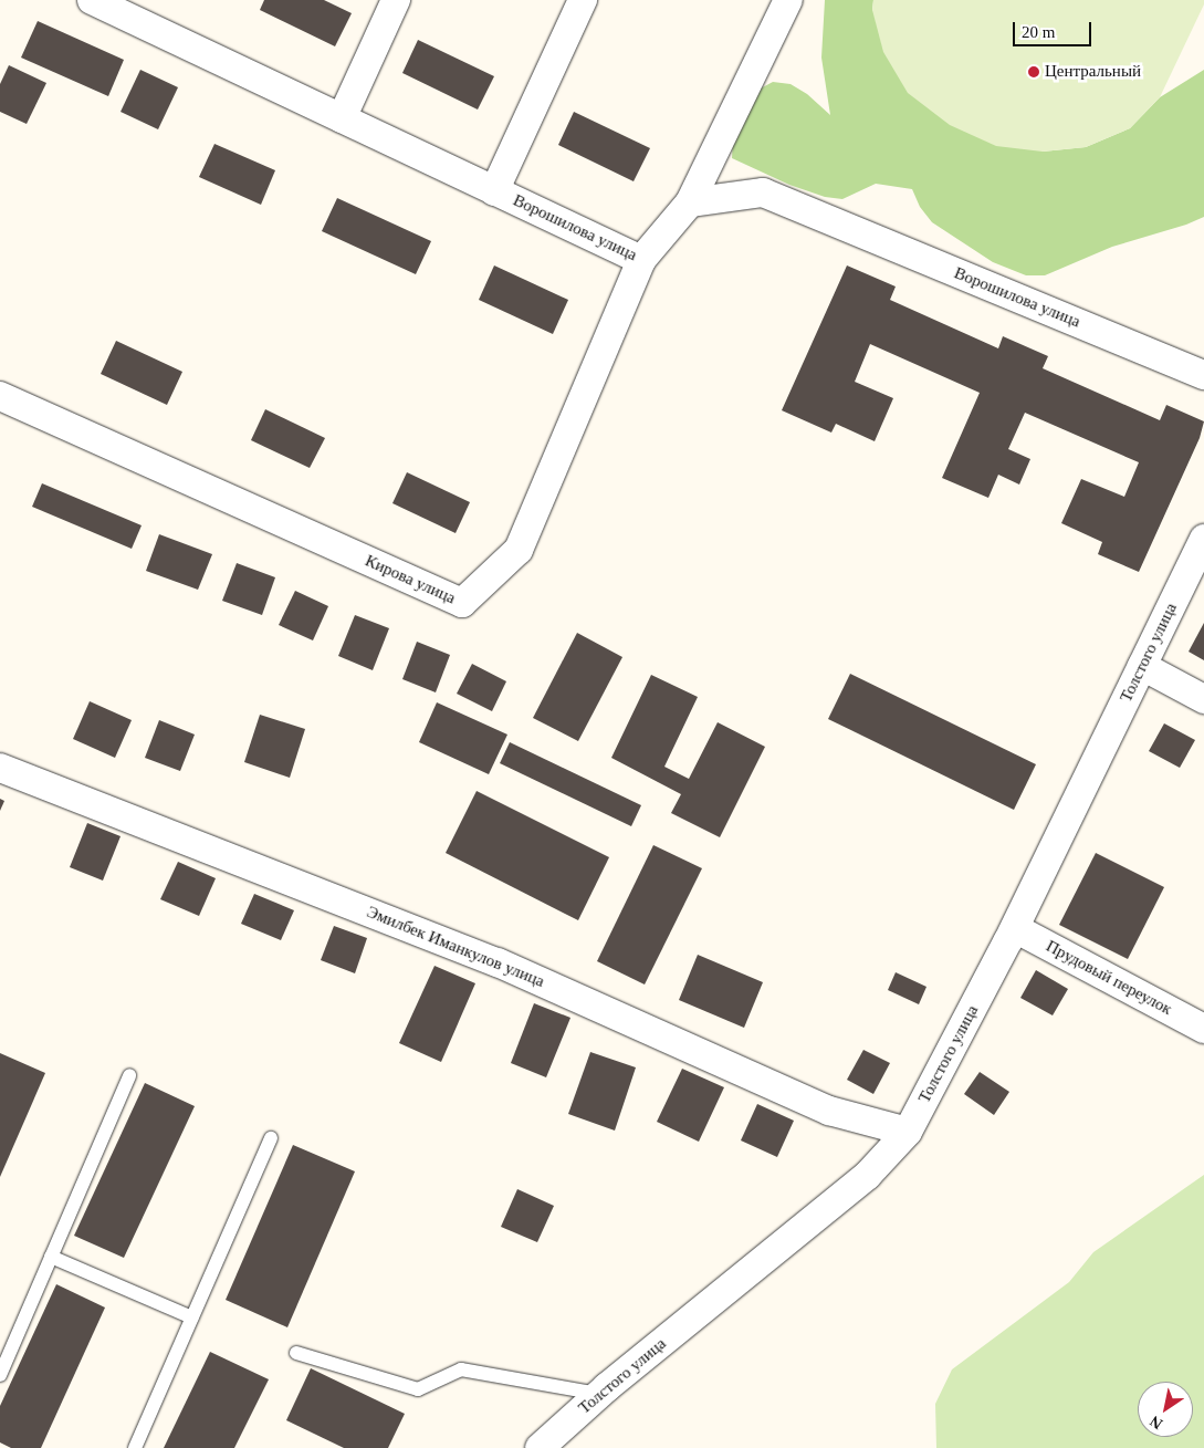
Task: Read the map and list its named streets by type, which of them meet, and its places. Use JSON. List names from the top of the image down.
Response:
{
  "streets": {
    "street": [
      "Ворошилова улица",
      "Кирова улица",
      "Толстого улица",
      "Эмилбек Иманкулов улица",
      "Прудовый переулок"
    ]
  },
  "crossings": [
    ["Ворошилова улица", "Кирова улица"],
    ["Толстого улица", "Эмилбек Иманкулов улица"],
    ["Толстого улица", "Прудовый переулок"]
  ],
  "places": ["Центральный"],
  "scale_bar": "20 m",
  "north": "bottom left"
}
